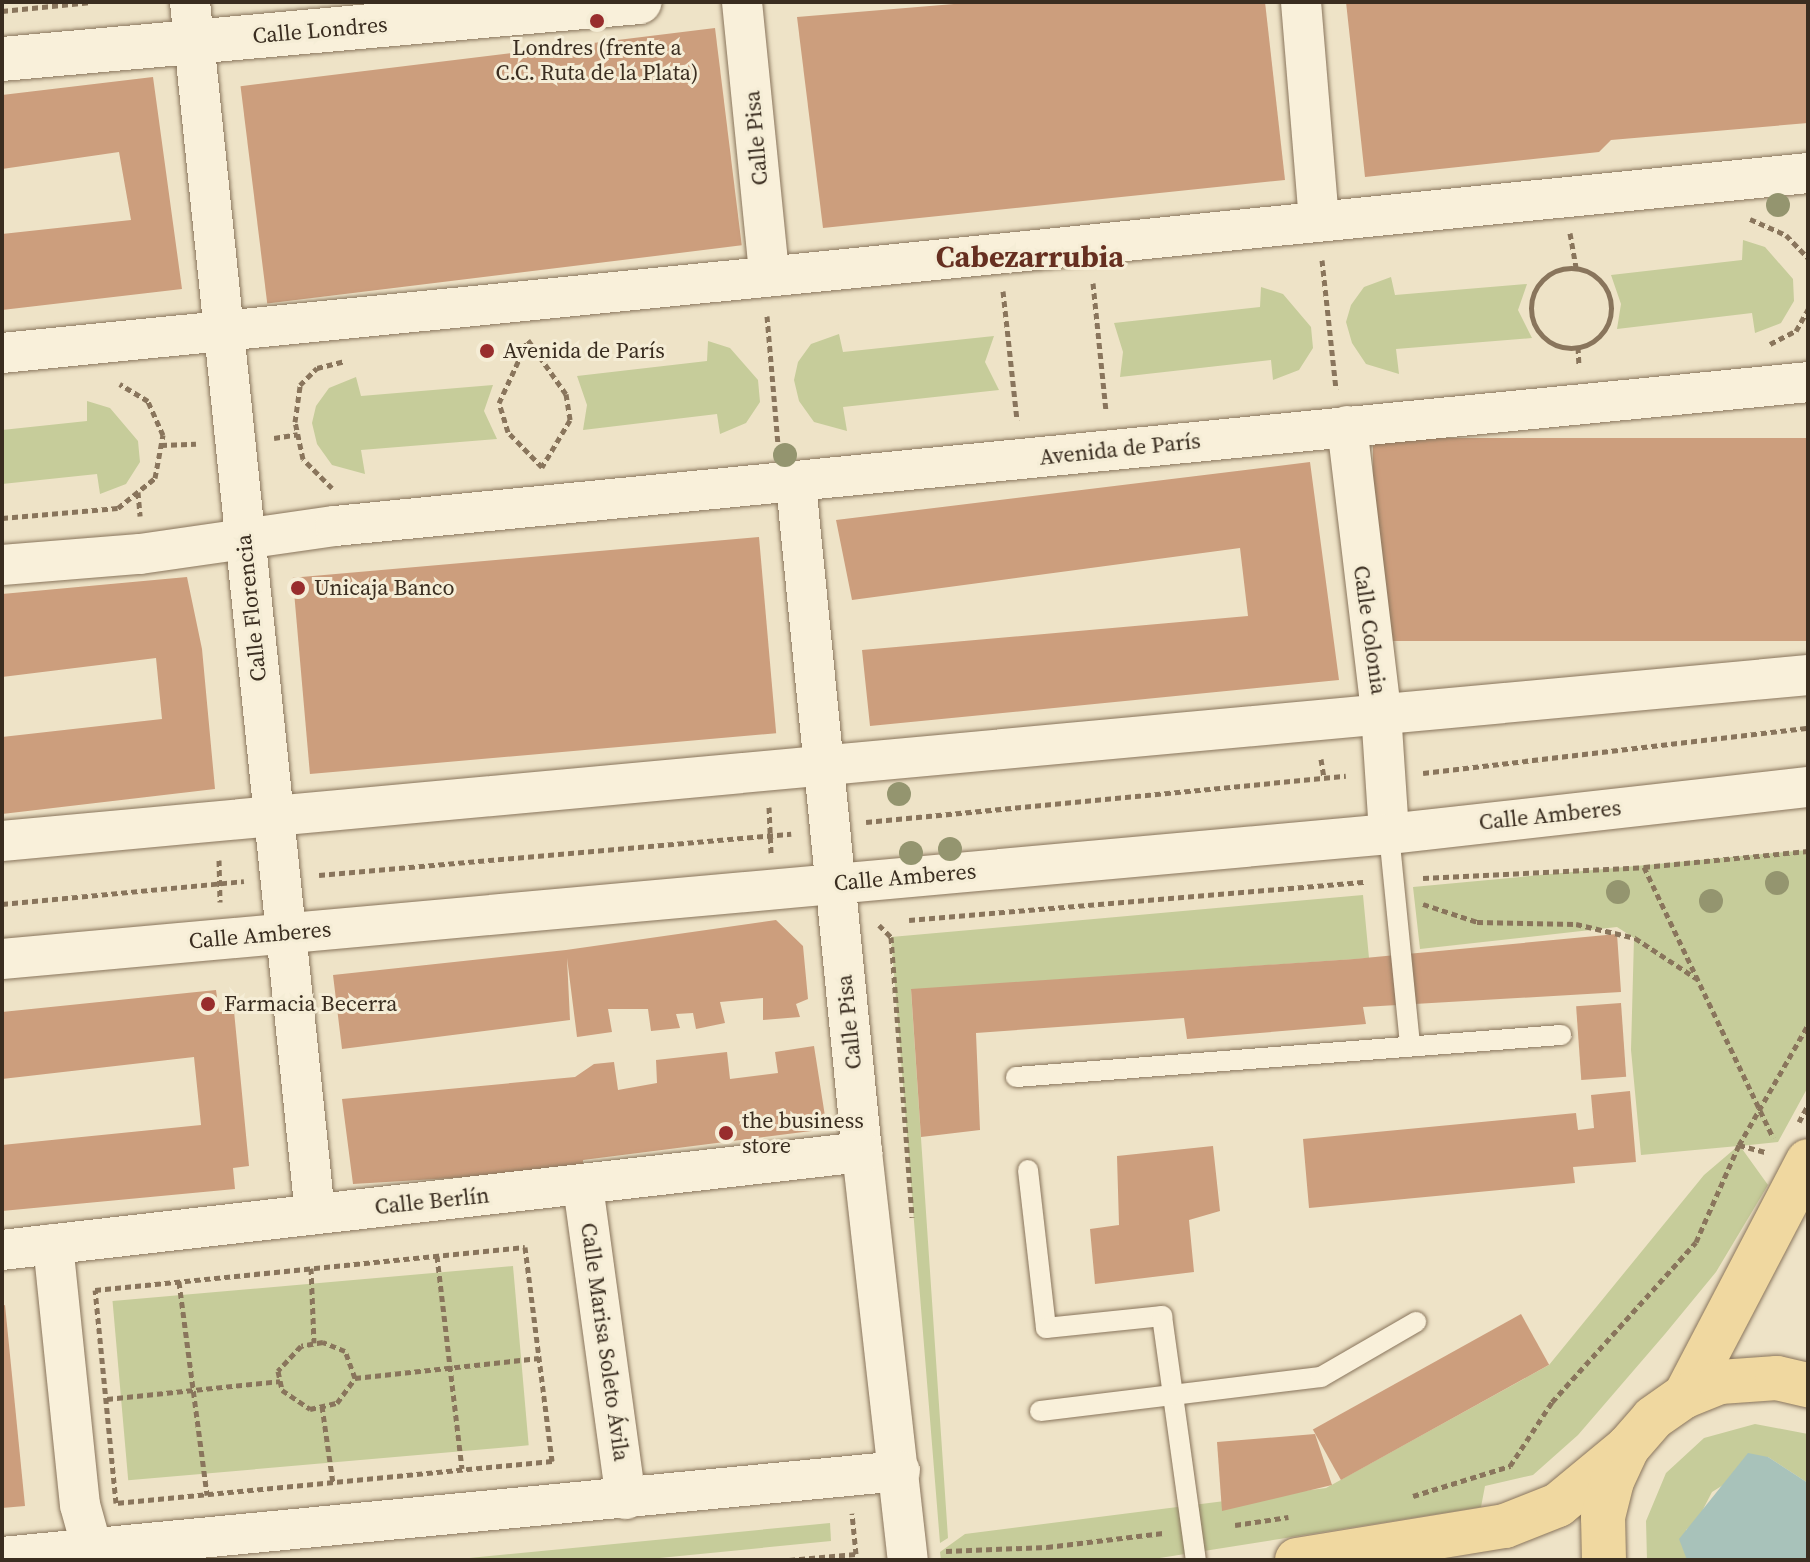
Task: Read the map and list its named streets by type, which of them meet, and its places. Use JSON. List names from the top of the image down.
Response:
{
  "streets": {
    "main road": ["Calle Londres"],
    "street": [
      "Calle Pisa",
      "Avenida de París",
      "Calle Florencia",
      "Calle Colonia",
      "Calle Amberes",
      "Calle Berlín",
      "Calle Marisa Soleto Ávila"
    ]
  },
  "crossings": [
    ["Calle Londres", "Calle Florencia"],
    ["Calle Pisa", "Avenida de París"],
    ["Calle Pisa", "Calle Amberes"],
    ["Calle Pisa", "Calle Berlín"],
    ["Avenida de París", "Calle Florencia"],
    ["Avenida de París", "Calle Colonia"],
    ["Calle Florencia", "Calle Amberes"],
    ["Calle Florencia", "Calle Berlín"],
    ["Calle Colonia", "Calle Amberes"],
    ["Calle Berlín", "Calle Marisa Soleto Ávila"]
  ],
  "districts": ["Cabezarrubia"],
  "places": [
    "Londres (frente a C.C. Ruta de la Plata)",
    "Avenida de París",
    "Unicaja Banco",
    "Farmacia Becerra",
    "the business store"
  ]
}
